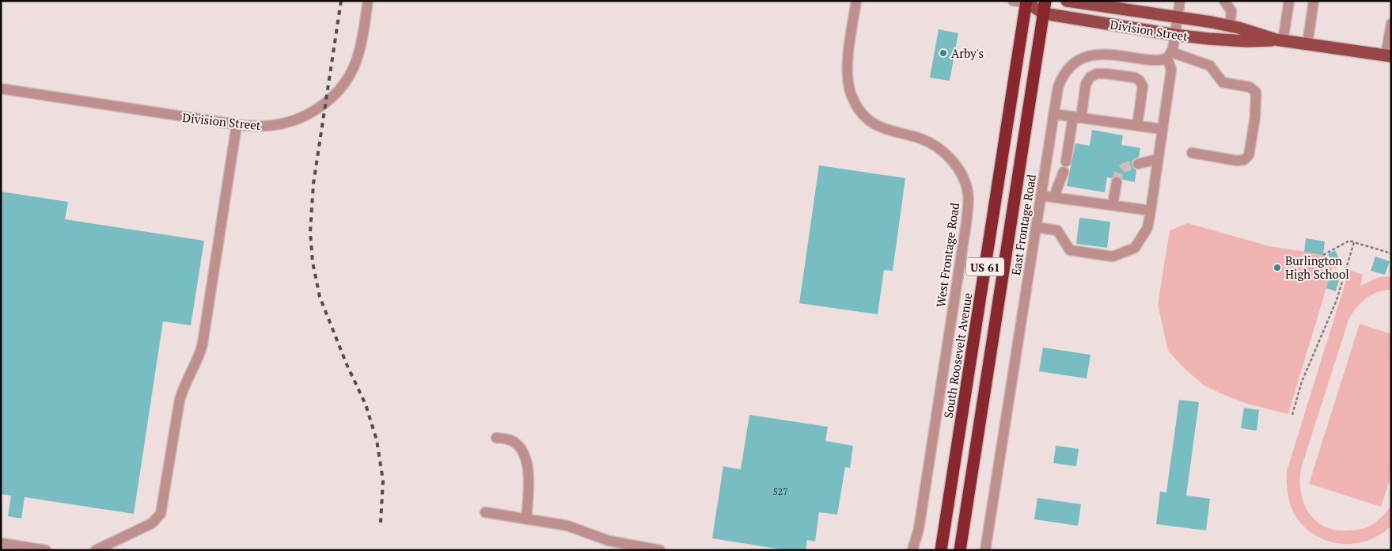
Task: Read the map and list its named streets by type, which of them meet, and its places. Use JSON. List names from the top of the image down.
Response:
{
  "streets": {
    "highway": ["US 61", "South Roosevelt Avenue"],
    "main road": ["Division Street"],
    "street": ["East Frontage Road", "West Frontage Road"]
  },
  "crossings": [
    ["Division Street", "US 61"],
    ["Division Street", "South Roosevelt Avenue"]
  ],
  "places": ["Arby's", "Burlington High School"],
  "house_numbers": ["527"]
}
